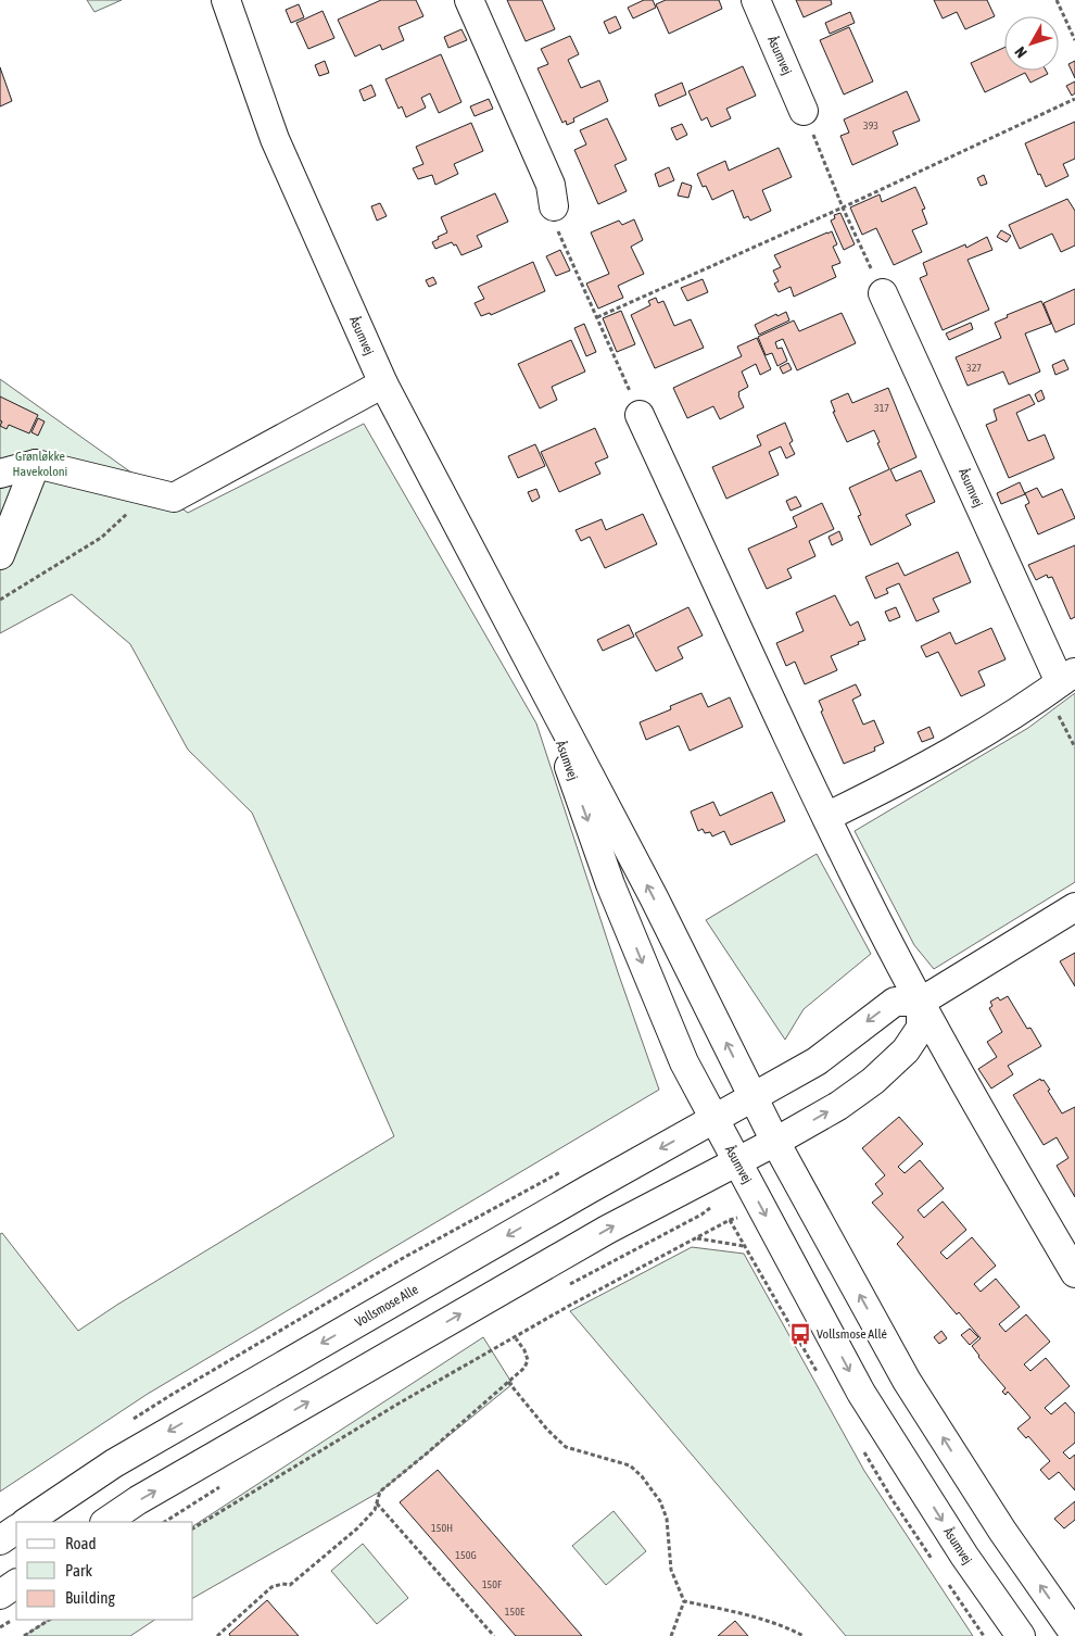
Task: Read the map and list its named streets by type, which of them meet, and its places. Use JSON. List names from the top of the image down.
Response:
{
  "streets": {
    "street": ["Åsumvej", "Vollsmose Alle"]
  },
  "crossings": [
    ["Åsumvej", "Vollsmose Alle"]
  ],
  "parks": ["Grønløkke Havekoloni"],
  "places": {
    "bus stop": ["Vollsmose Allé"]
  },
  "house_numbers": [
    "393",
    "327",
    "317",
    "150H",
    "150G",
    "150F",
    "150E"
  ],
  "legend": ["Road", "Park", "Building"],
  "north": "bottom left"
}
